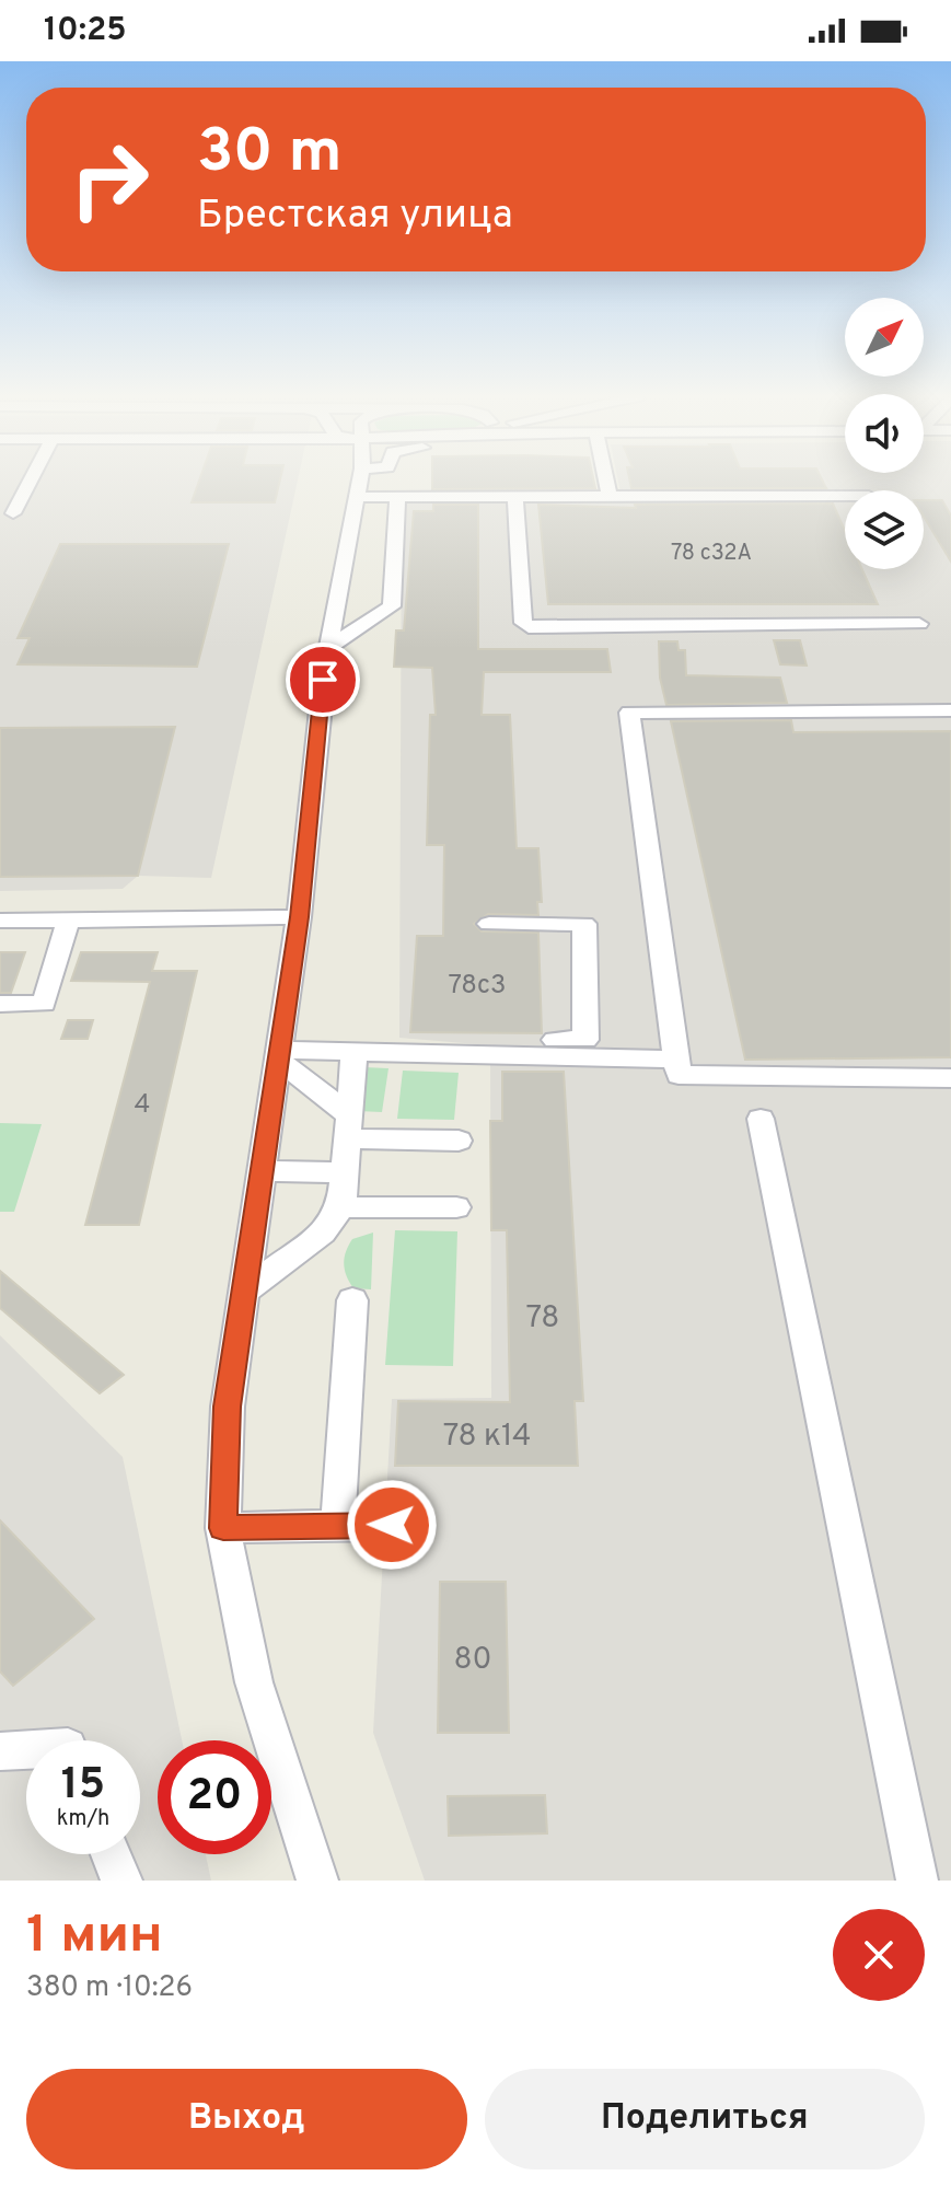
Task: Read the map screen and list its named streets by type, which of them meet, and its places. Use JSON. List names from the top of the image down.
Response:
{
  "house_numbers": [
    "78 с32А",
    "78с3",
    "4",
    "78",
    "78 к14",
    "80"
  ],
  "north": "top right",
  "page": {
    "status": "10:25",
    "turn": ["30 m", "Брестская улица"],
    "speed": "15 km/h",
    "limit": "20",
    "heading": ["1 мин", "380 m · 10:26"],
    "buttons": ["Выход", "Поделиться"]
  }
}
